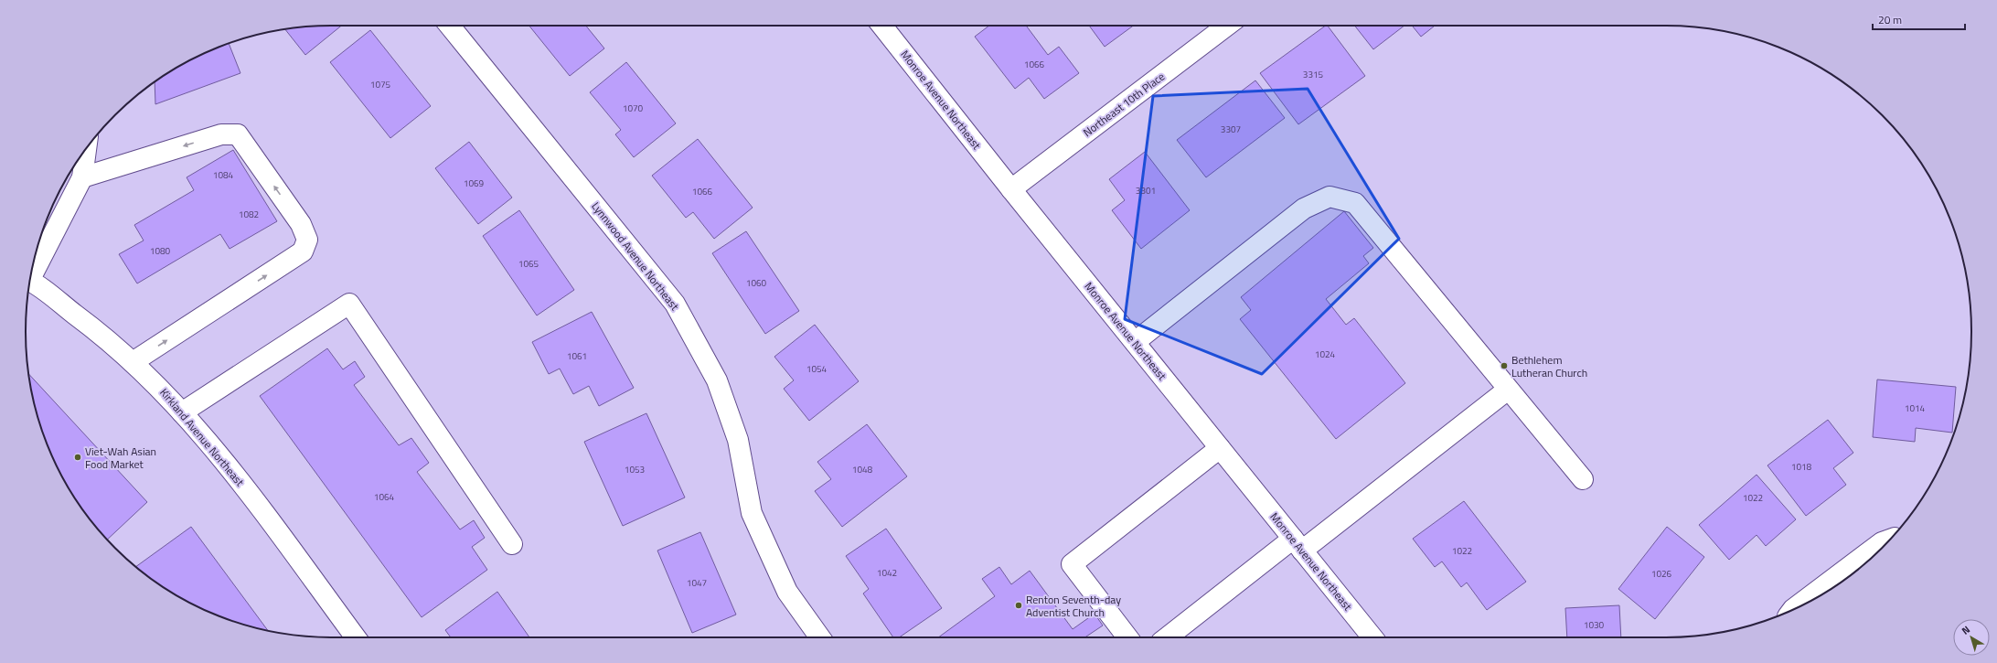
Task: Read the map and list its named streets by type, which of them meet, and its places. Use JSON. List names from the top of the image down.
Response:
{
  "streets": {
    "street": [
      "Monroe Avenue Northeast",
      "Northeast 10th Place",
      "Lynnwood Avenue Northeast",
      "Kirkland Avenue Northeast"
    ]
  },
  "crossings": [
    ["Monroe Avenue Northeast", "Northeast 10th Place"]
  ],
  "places": ["Bethlehem Lutheran Church", "Viet-Wah Asian Food Market", "Renton Seventh-day Adventist Church"],
  "house_numbers": [
    "1066",
    "3315",
    "1075",
    "1070",
    "3307",
    "1084",
    "1069",
    "3301",
    "1066",
    "1082",
    "1080",
    "1065",
    "1060",
    "1024",
    "1061",
    "1054",
    "1014",
    "1018",
    "1053",
    "1048",
    "1064",
    "1022",
    "1022",
    "1042",
    "1026",
    "1047",
    "1030"
  ],
  "scale_bar": "20 m",
  "north": "top left"
}
